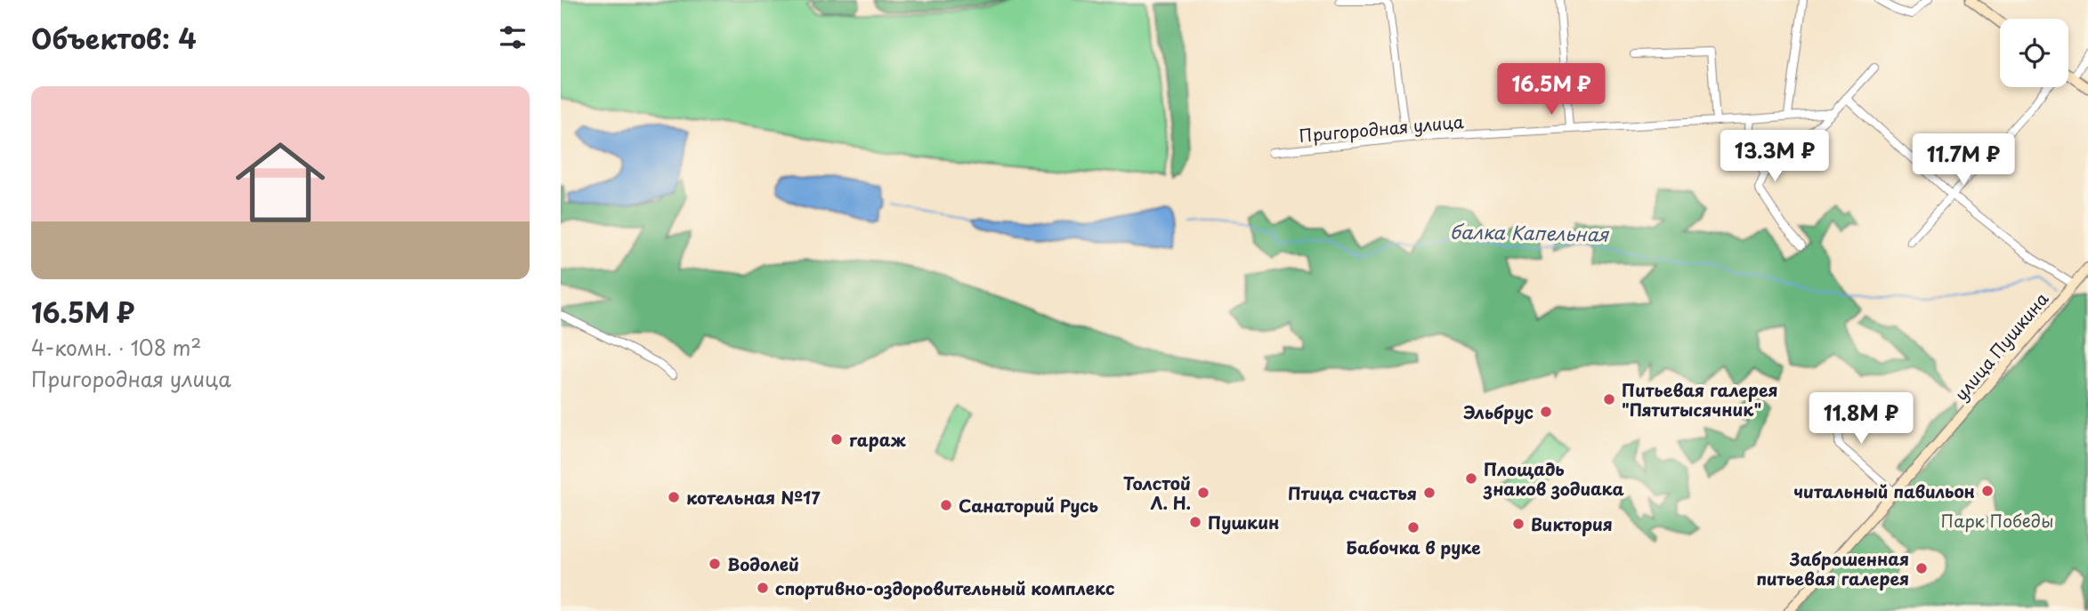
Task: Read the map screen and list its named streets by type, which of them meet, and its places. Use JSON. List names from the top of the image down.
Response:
{
  "streets": {
    "street": ["Пригородная улица", "улица Пушкина"]
  },
  "water": ["балка Капельная"],
  "parks": ["Парк Победы"],
  "places": [
    "Питьевая галерея \"Пятитысячник\"",
    "Эльбрус",
    "гараж",
    "Площадь знаков зодиака",
    "читальный павильон",
    "Толстой Л. Н.",
    "Птица счастья",
    "котельная №17",
    "Санаторий Русь",
    "Пушкин",
    "Виктория",
    "Бабочка в руке",
    "Водолей",
    "Заброшенная питьевая галерея",
    "спортивно-оздоровительный комплекс"
  ],
  "page": {
    "heading": "Объектов: 4",
    "price": [
      "16.5M ₽",
      "13.3M ₽",
      "11.7M ₽",
      "11.8M ₽"
    ],
    "list": [
      {
        "name": "16.5M ₽",
        "note": "4-комн. · 108 m² · Пригородная улица"
      }
    ]
  }
}
